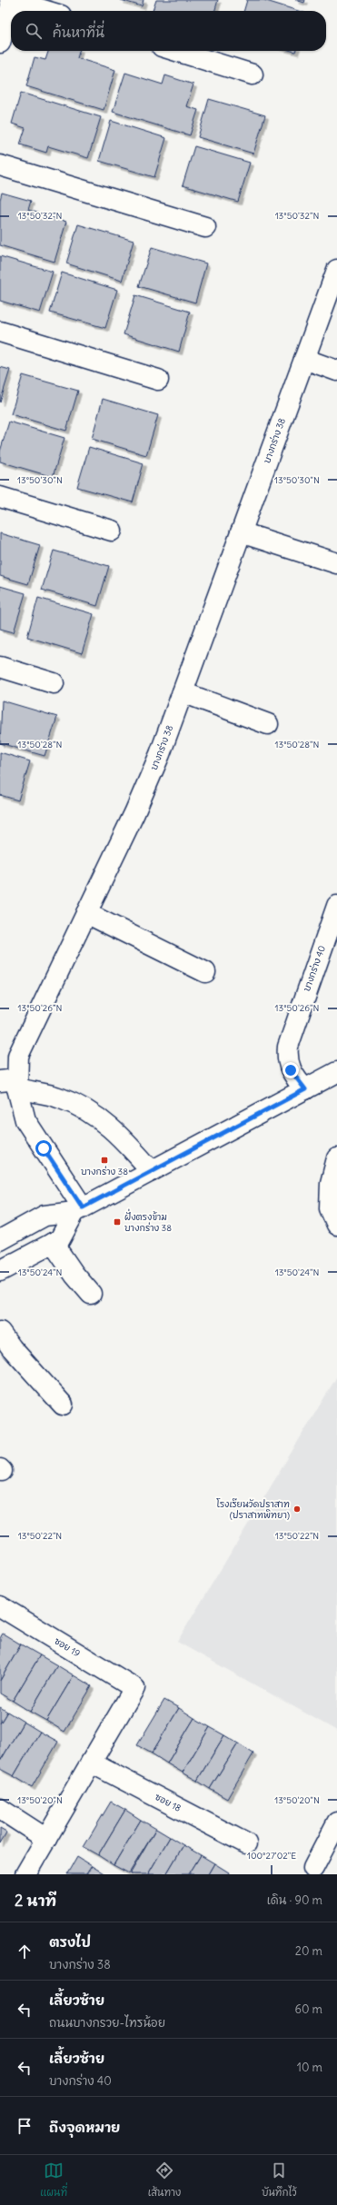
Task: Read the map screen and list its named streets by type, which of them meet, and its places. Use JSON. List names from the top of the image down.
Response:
{
  "streets": {
    "street": [
      "บางกร่าง 38",
      "บางกร่าง 40",
      "ซอย 19",
      "ซอย 18"
    ]
  },
  "crossings": [
    ["ซอย 19", "ซอย 18"]
  ],
  "places": {
    "transit": ["บางกร่าง 38", "ฝั่งตรงข้าม บางกร่าง 38"],
    "other": ["โรงเรียนวัดปราสาท (ปราสาทพิทยา)"]
  },
  "page": {
    "search": "ค้นหาที่นี่",
    "heading": ["2 นาที", "เดิน · 90 m"],
    "list": [
      ["ตรงไป", "บางกร่าง 38", "20 m"],
      ["เลี้ยวซ้าย", "ถนนบางกรวย-ไทรน้อย", "60 m"],
      ["เลี้ยวซ้าย", "บางกร่าง 40", "10 m"],
      "ถึงจุดหมาย"
    ],
    "nav": ["แผนที่", "เส้นทาง", "บันทึกไว้"]
  },
  "coordinates": [
    "13°50'32\"N",
    "13°50'30\"N",
    "13°50'28\"N",
    "13°50'26\"N",
    "13°50'24\"N",
    "13°50'22\"N",
    "13°50'20\"N",
    "100°27'02\"E"
  ]
}
